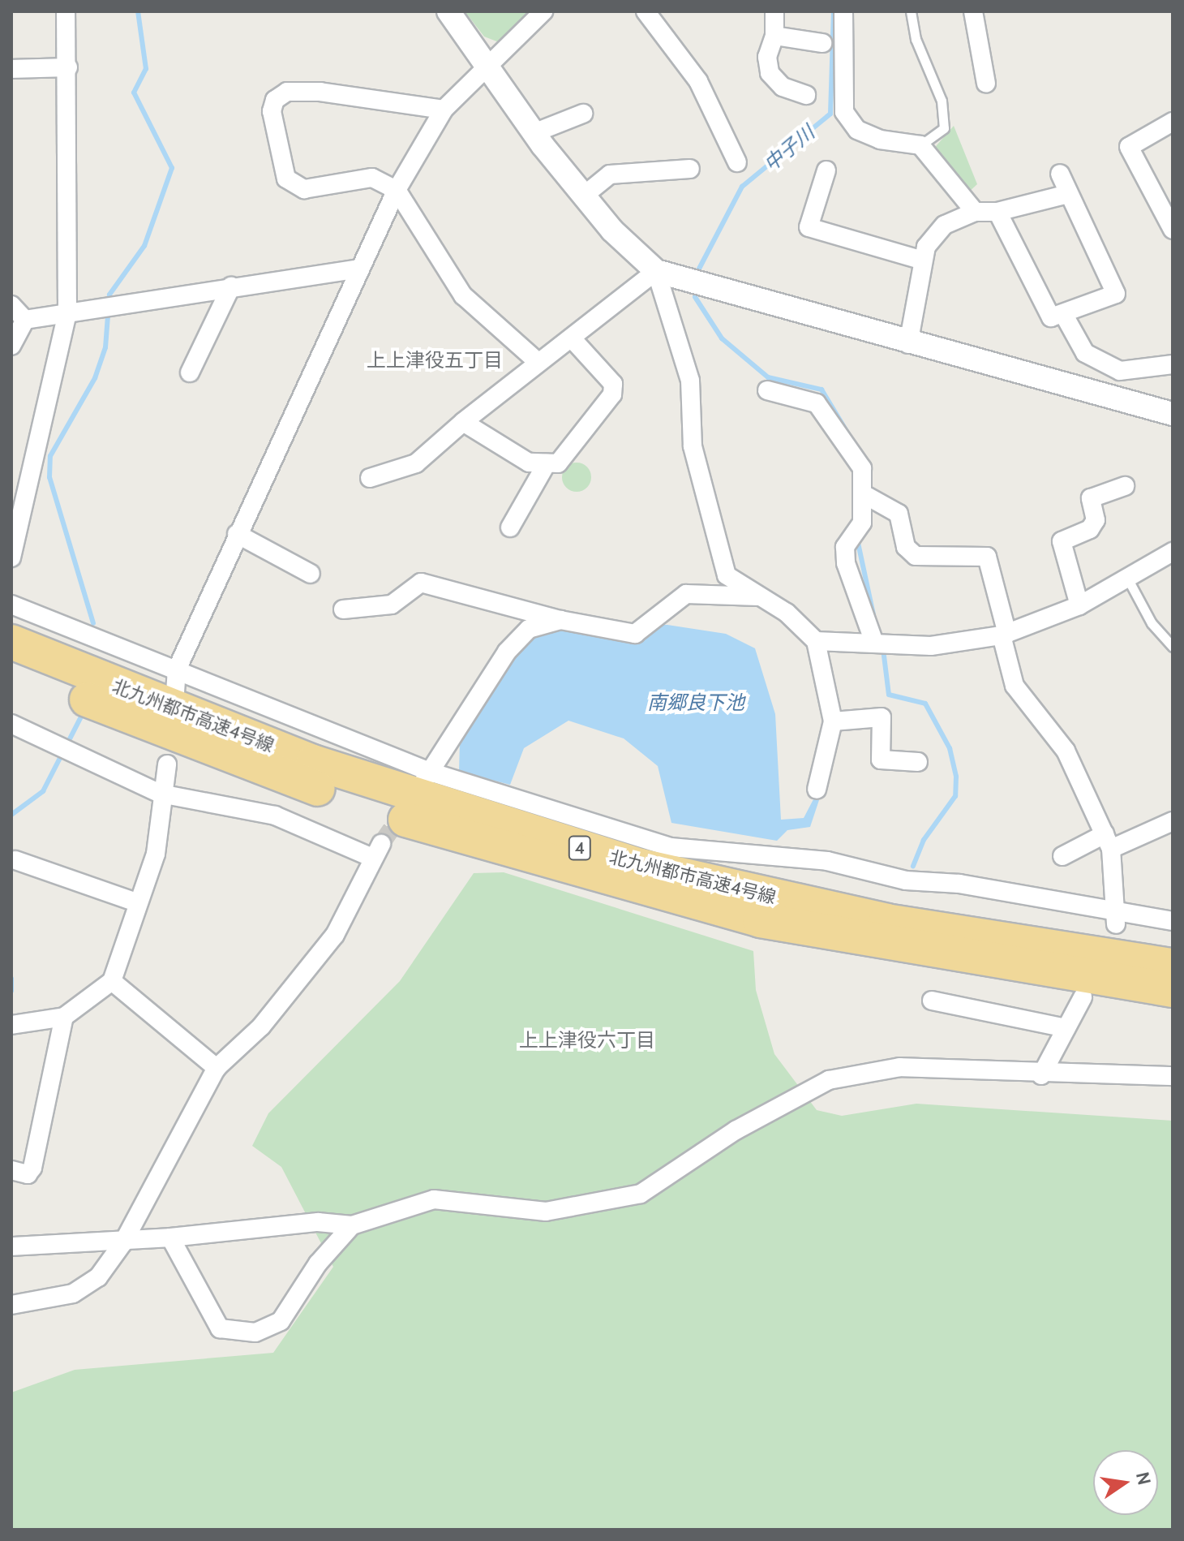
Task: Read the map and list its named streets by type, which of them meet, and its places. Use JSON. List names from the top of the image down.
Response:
{
  "streets": {
    "highway": ["北九州都市高速4号線", "4"]
  },
  "districts": ["上上津役五丁目", "上上津役六丁目"],
  "water": ["中子川", "南郷良下池"],
  "north": "right"
}
